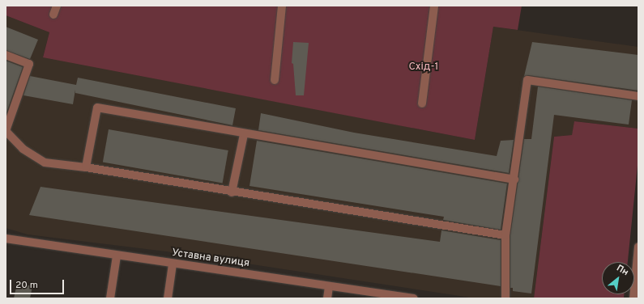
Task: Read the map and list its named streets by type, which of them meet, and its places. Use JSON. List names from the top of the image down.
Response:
{
  "streets": {
    "street": ["Уставна вулиця"]
  },
  "parks": ["Схід-1"],
  "scale_bar": "20 m",
  "north": "top right"
}
